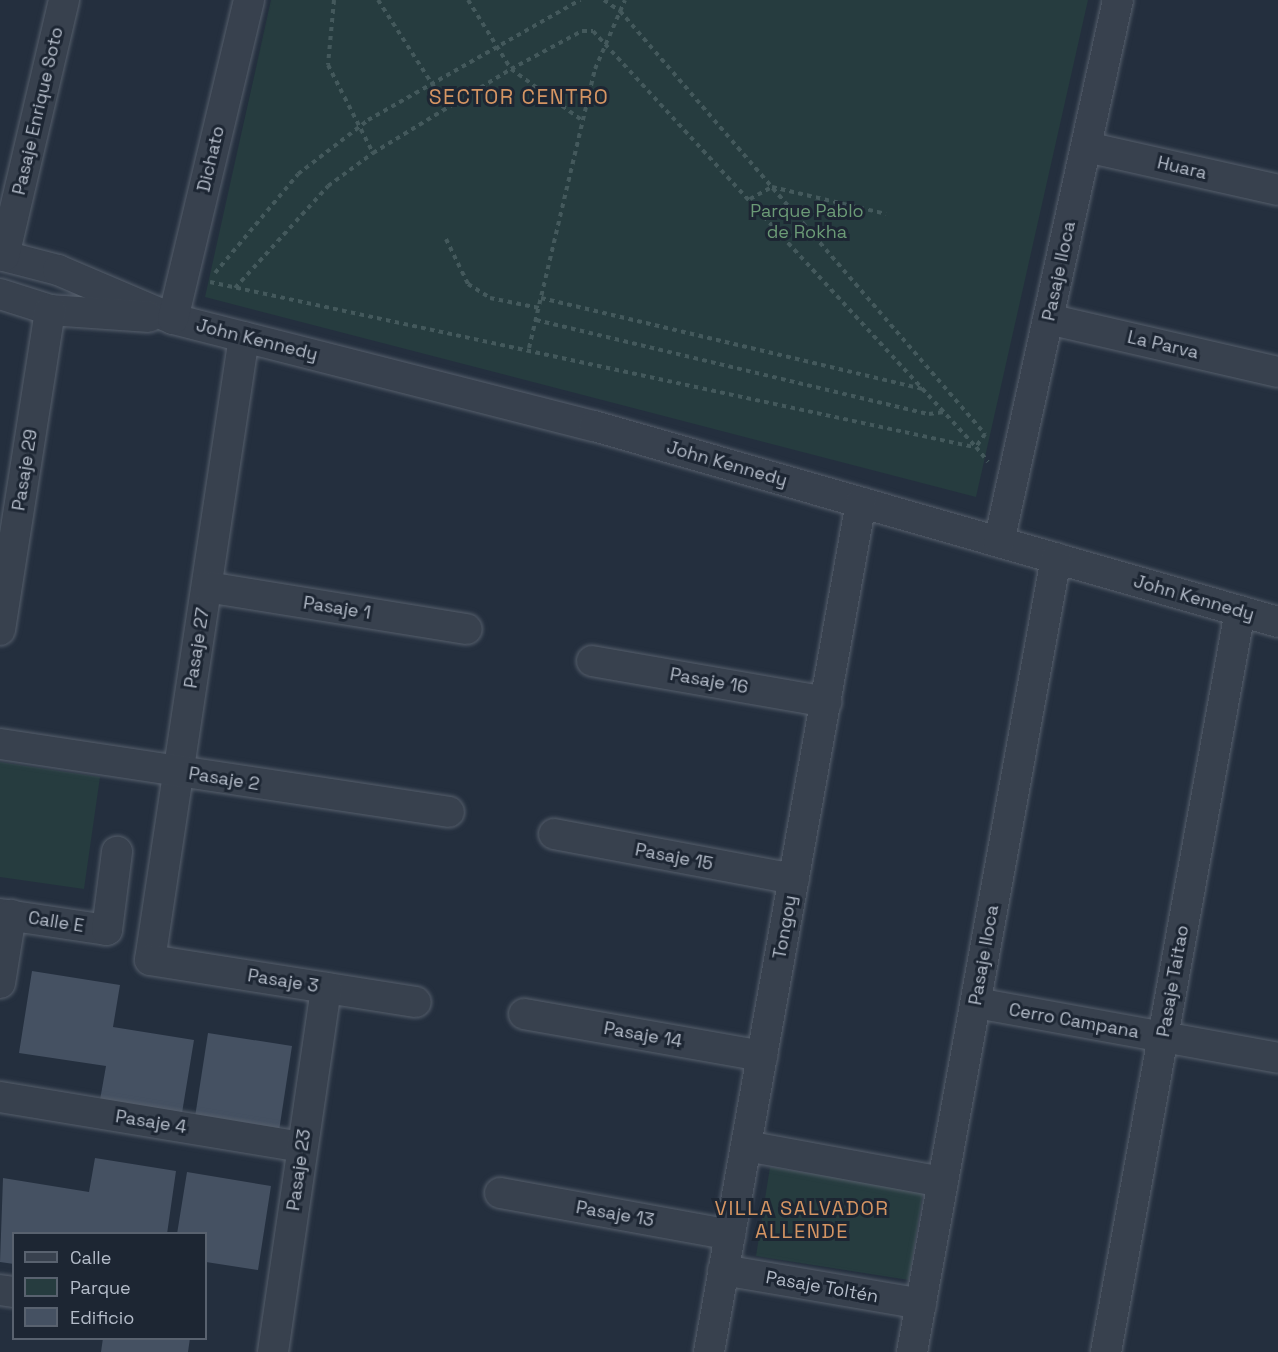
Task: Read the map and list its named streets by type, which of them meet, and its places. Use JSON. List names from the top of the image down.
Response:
{
  "streets": {
    "street": [
      "Pasaje Enrique Soto",
      "Dichato",
      "Huara",
      "Pasaje Iloca",
      "John Kennedy",
      "La Parva",
      "Pasaje 29",
      "Pasaje 1",
      "Pasaje 27",
      "Pasaje 16",
      "Pasaje 2",
      "Pasaje 15",
      "Calle E",
      "Tongoy",
      "Pasaje 3",
      "Pasaje Taitao",
      "Cerro Campana",
      "Pasaje 14",
      "Pasaje 4",
      "Pasaje 23",
      "Pasaje 13",
      "Pasaje Toltén"
    ]
  },
  "crossings": [
    ["Pasaje Enrique Soto", "John Kennedy"],
    ["Dichato", "John Kennedy"],
    ["Huara", "Pasaje Iloca"],
    ["Pasaje Iloca", "John Kennedy"],
    ["Pasaje Iloca", "La Parva"],
    ["Pasaje Iloca", "Cerro Campana"],
    ["Pasaje Iloca", "Pasaje Toltén"],
    ["John Kennedy", "Pasaje 29"],
    ["John Kennedy", "Pasaje 27"],
    ["John Kennedy", "Tongoy"],
    ["John Kennedy", "Pasaje Taitao"],
    ["Pasaje 1", "Pasaje 27"],
    ["Pasaje 27", "Pasaje 2"],
    ["Pasaje 27", "Pasaje 3"],
    ["Pasaje 16", "Tongoy"],
    ["Pasaje 15", "Tongoy"],
    ["Tongoy", "Pasaje 14"],
    ["Tongoy", "Pasaje 13"],
    ["Tongoy", "Pasaje Toltén"],
    ["Pasaje 3", "Pasaje 23"],
    ["Pasaje Taitao", "Cerro Campana"],
    ["Pasaje 4", "Pasaje 23"]
  ],
  "districts": ["SECTOR CENTRO", "VILLA SALVADOR ALLENDE"],
  "parks": ["Parque Pablo de Rokha"],
  "legend": ["Calle", "Parque", "Edificio"]
}
